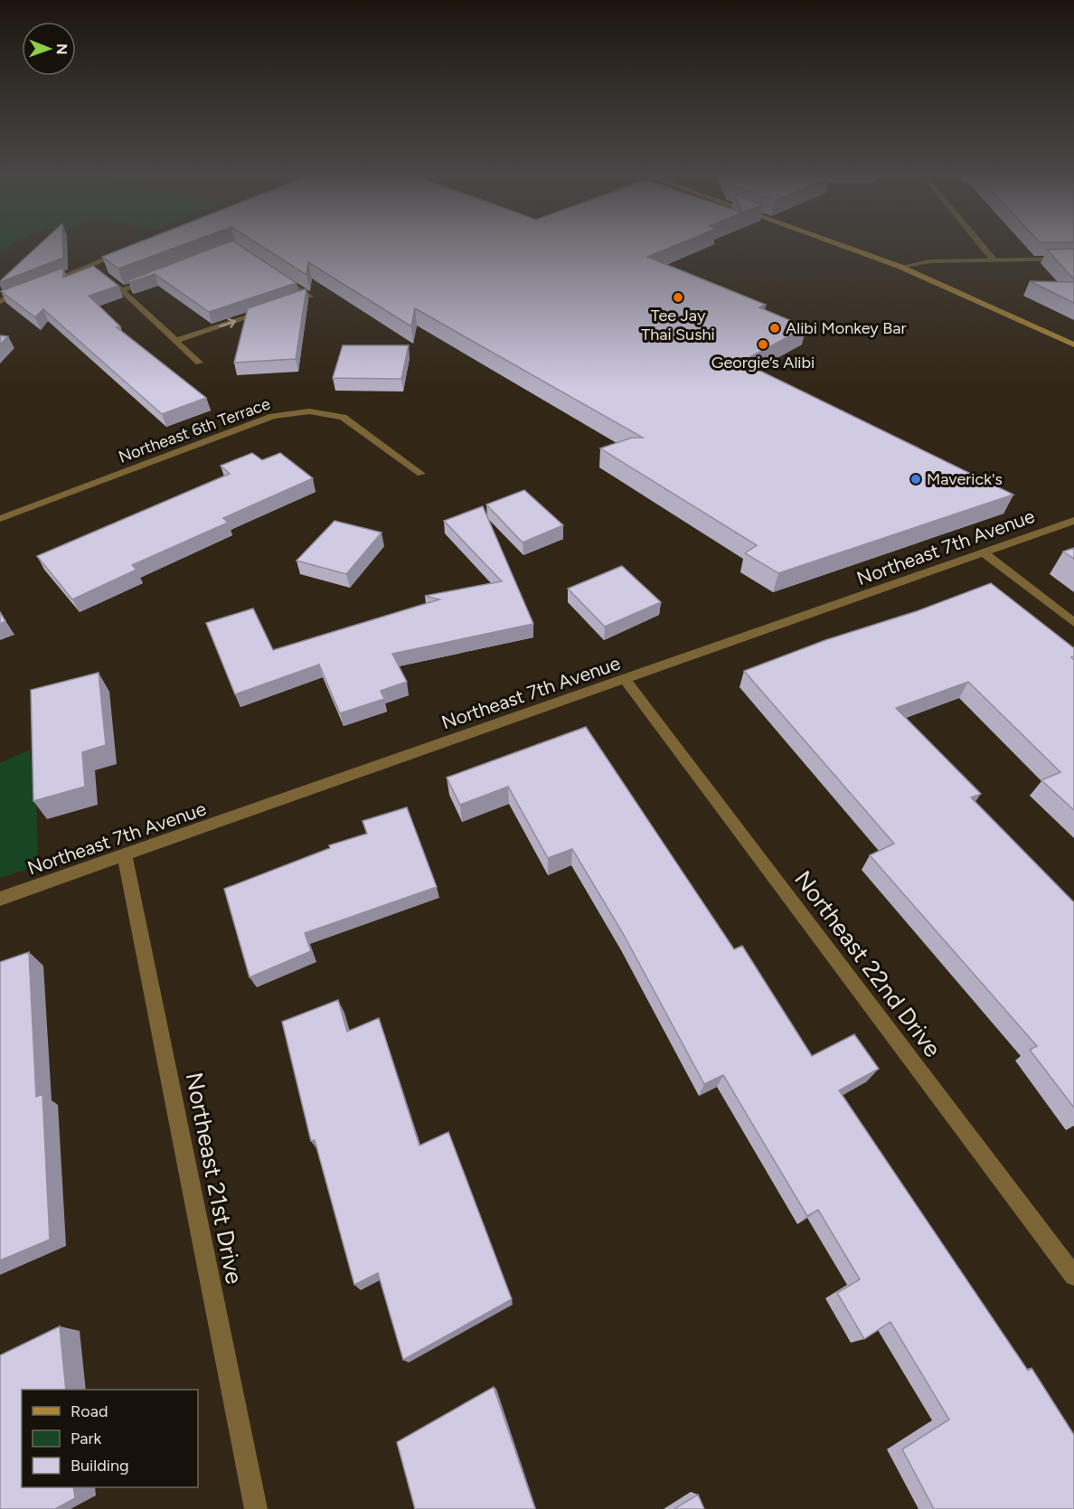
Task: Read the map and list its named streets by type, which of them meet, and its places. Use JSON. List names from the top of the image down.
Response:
{
  "streets": {
    "street": [
      "Northeast 6th Terrace",
      "Northeast 7th Avenue",
      "Northeast 22nd Drive",
      "Northeast 21st Drive"
    ]
  },
  "crossings": [
    ["Northeast 7th Avenue", "Northeast 22nd Drive"],
    ["Northeast 7th Avenue", "Northeast 21st Drive"]
  ],
  "places": [
    "Tee Jay Thai Sushi",
    "Alibi Monkey Bar",
    "Georgie’s Alibi",
    "Maverick's"
  ],
  "legend": ["Road", "Park", "Building"],
  "north": "right"
}
